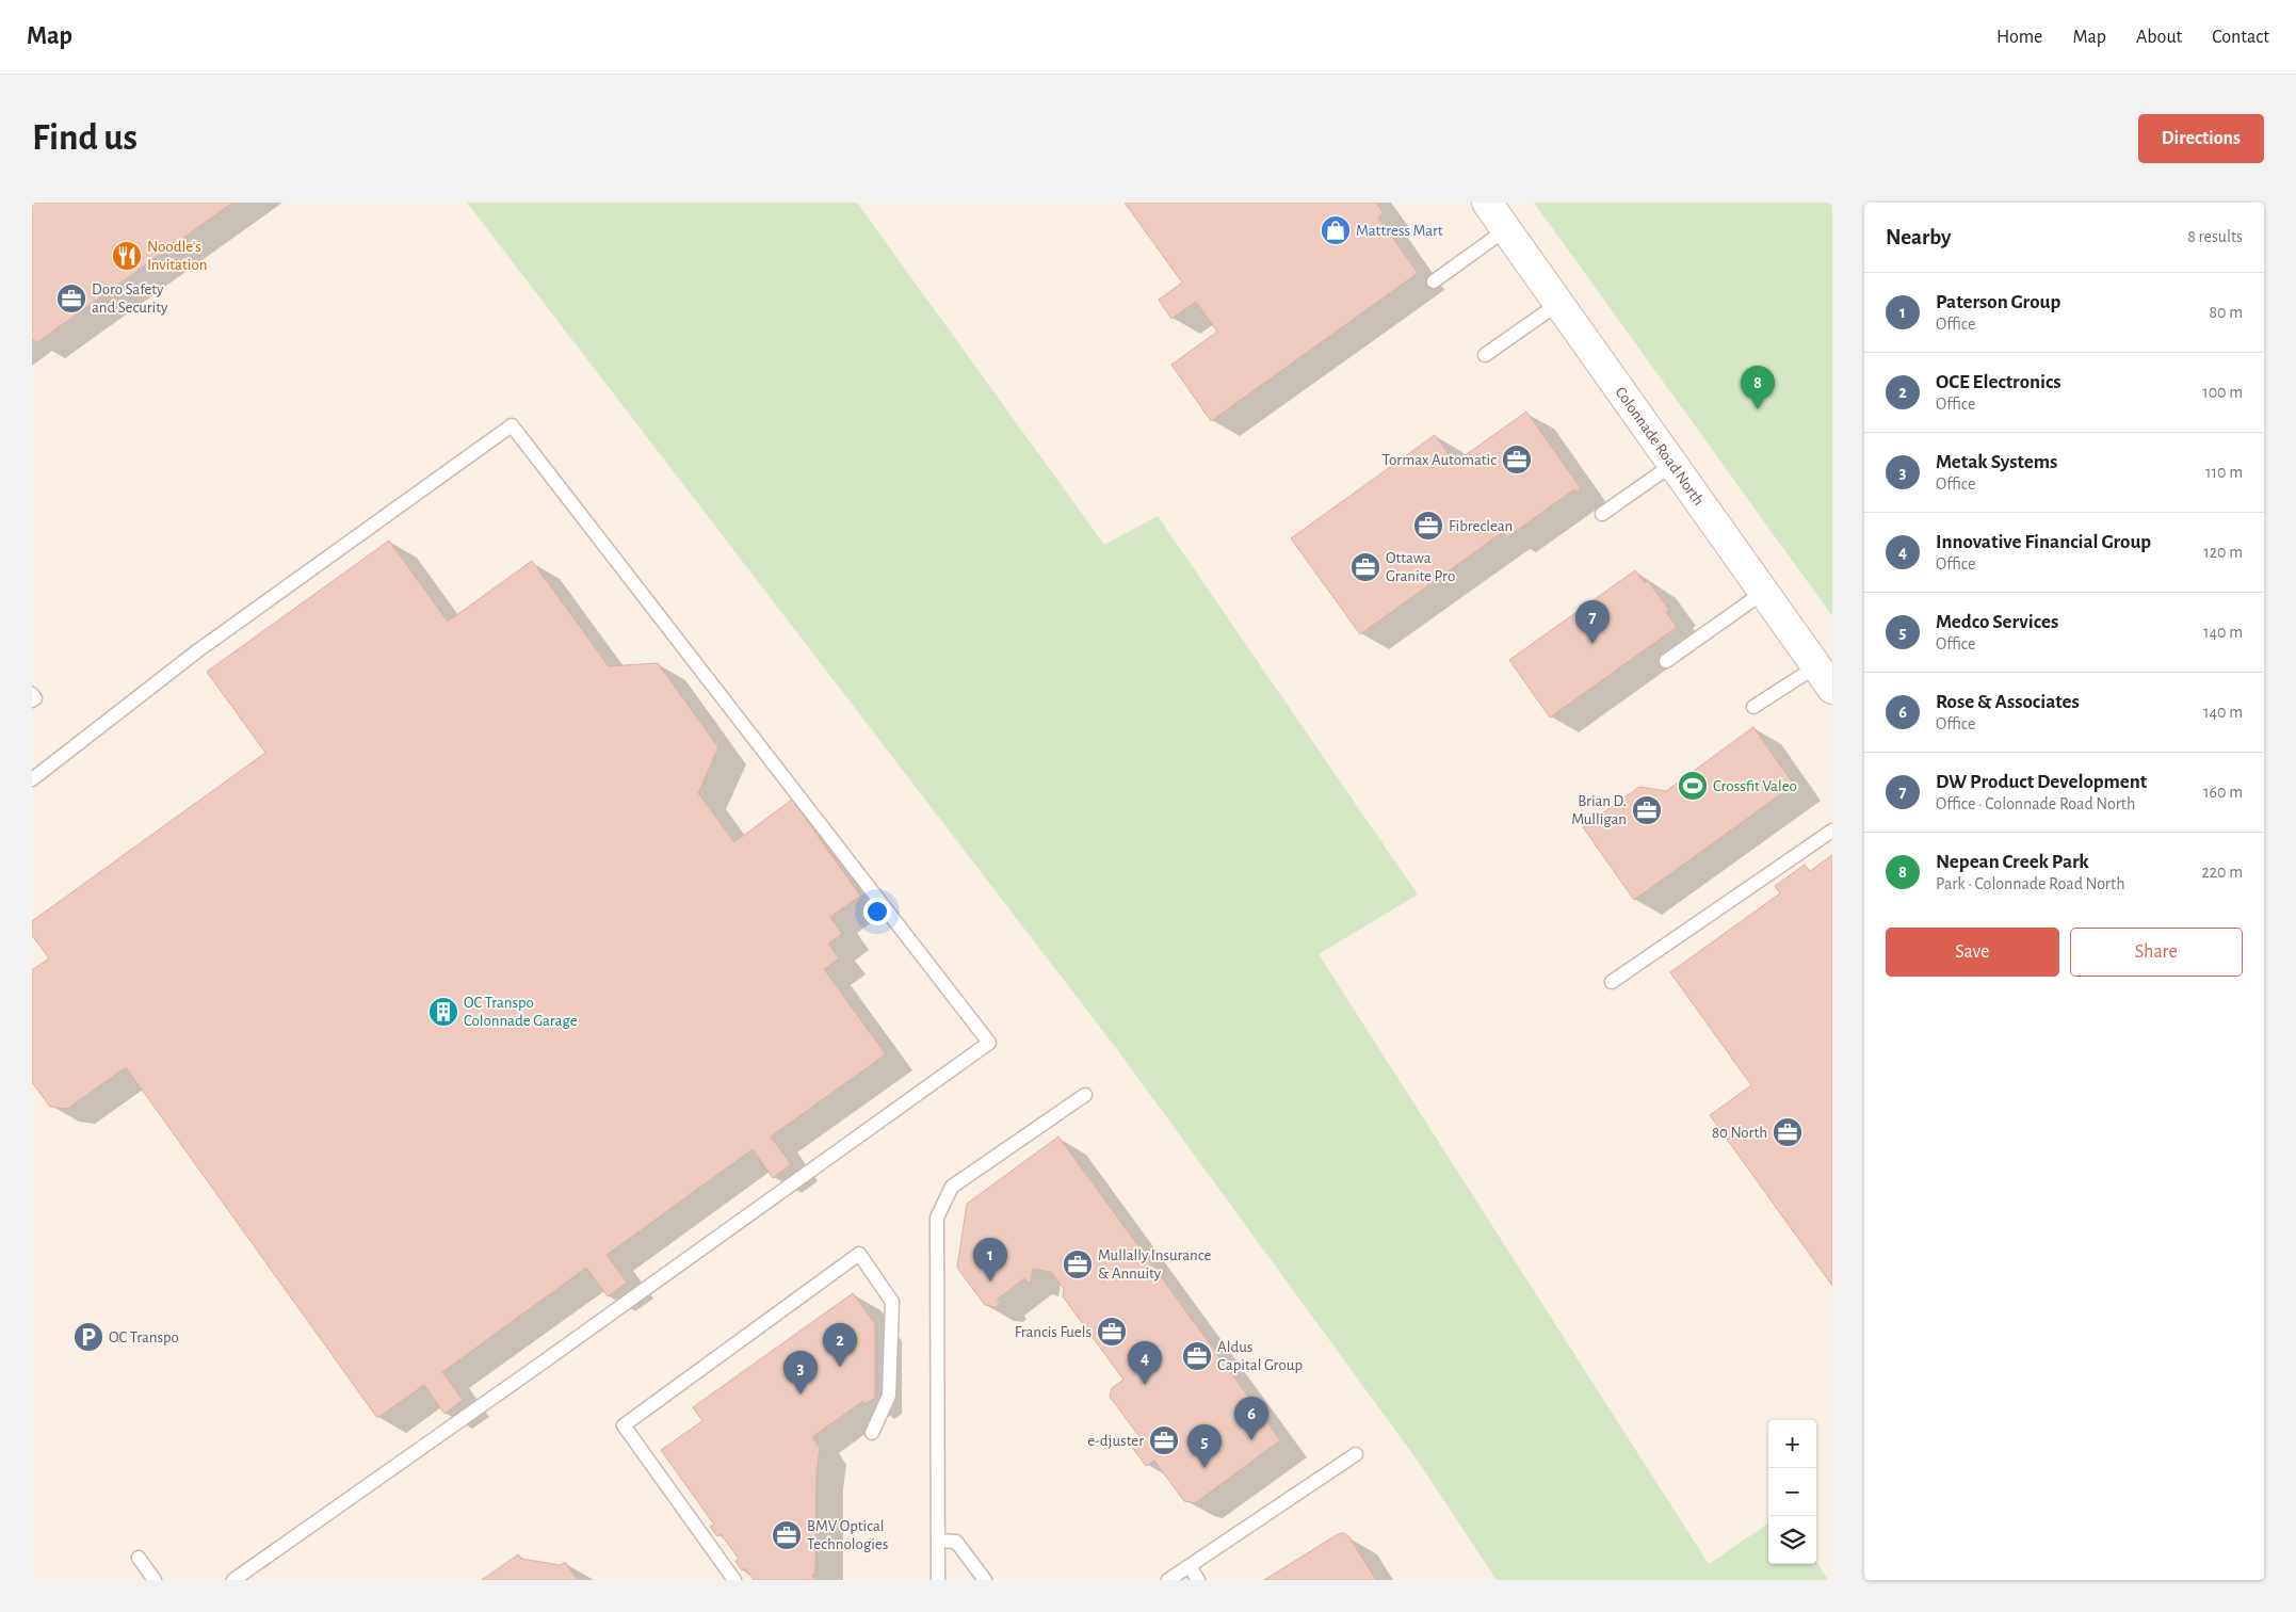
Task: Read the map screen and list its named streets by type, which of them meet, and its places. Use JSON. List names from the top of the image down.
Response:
{
  "streets": {
    "street": ["Colonnade Road North"]
  },
  "places": {
    "shop": ["Mattress Mart"],
    "restaurant": ["Noodle's Invitation"],
    "office": [
      "Doro Safety and Security",
      "Tormax Automatic",
      "Fibreclean",
      "Ottawa Granite Pro",
      "Brian D. Mulligan",
      "80 North",
      "Mullally Insurance & Annuity",
      "Francis Fuels",
      "Aldus Capital Group",
      "e-djuster",
      "BMV Optical Technologies"
    ],
    "sports": ["Crossfit Valeo"],
    "building": ["OC Transpo Colonnade Garage"],
    "parking": ["OC Transpo"]
  },
  "page": {
    "header": "Map",
    "nav": [
      "Home",
      "Map",
      "About",
      "Contact"
    ],
    "buttons": [
      "Directions",
      ["Save", "Share"]
    ],
    "title": "Find us",
    "heading": ["Nearby", "8 results"],
    "list": [
      {
        "mark": "1",
        "name": "Paterson Group",
        "note": "Office",
        "value": "80 m"
      },
      {
        "mark": "2",
        "name": "OCE Electronics",
        "note": "Office",
        "value": "100 m"
      },
      {
        "mark": "3",
        "name": "Metak Systems",
        "note": "Office",
        "value": "110 m"
      },
      {
        "mark": "4",
        "name": "Innovative Financial Group",
        "note": "Office",
        "value": "120 m"
      },
      {
        "mark": "5",
        "name": "Medco Services",
        "note": "Office",
        "value": "140 m"
      },
      {
        "mark": "6",
        "name": "Rose & Associates",
        "note": "Office",
        "value": "140 m"
      },
      {
        "mark": "7",
        "name": "DW Product Development",
        "note": "Office · Colonnade Road North",
        "value": "160 m"
      },
      {
        "mark": "8",
        "name": "Nepean Creek Park",
        "note": "Park · Colonnade Road North",
        "value": "220 m"
      }
    ],
    "pins": [
      "8",
      "7",
      "1",
      "2",
      "4",
      "3",
      "6",
      "5"
    ],
    "map_buttons": ["+", "−"]
  }
}
